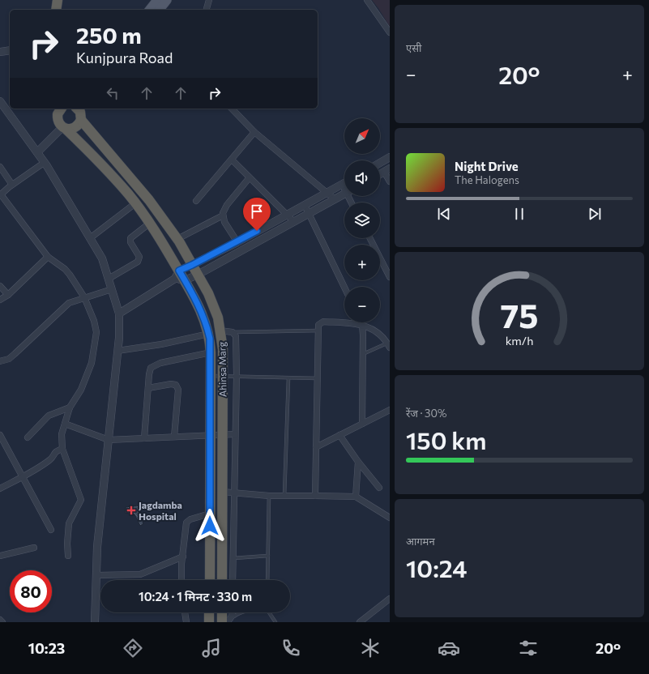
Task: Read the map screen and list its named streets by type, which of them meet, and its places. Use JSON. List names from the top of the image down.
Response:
{
  "streets": {
    "highway": ["Ahinsa Marg"]
  },
  "places": {
    "health": ["Jagdamba Hospital"]
  },
  "north": "top right",
  "page": {
    "tile": [
      "एसी",
      ["रेंज · 30%", "150 km"],
      ["आगमन", "10:24"]
    ],
    "turn": ["250 m", "Kunjpura Road"],
    "heat": ["−", "20°", "+"],
    "map_buttons": ["+", "−"],
    "song": ["Night Drive", "The Halogens"],
    "limit": "80",
    "trip": "10:24 · 1 मिनट · 330 m",
    "tabs": ["10:23", "20°"],
    "gauge": ["75", "km/h"]
  }
}
